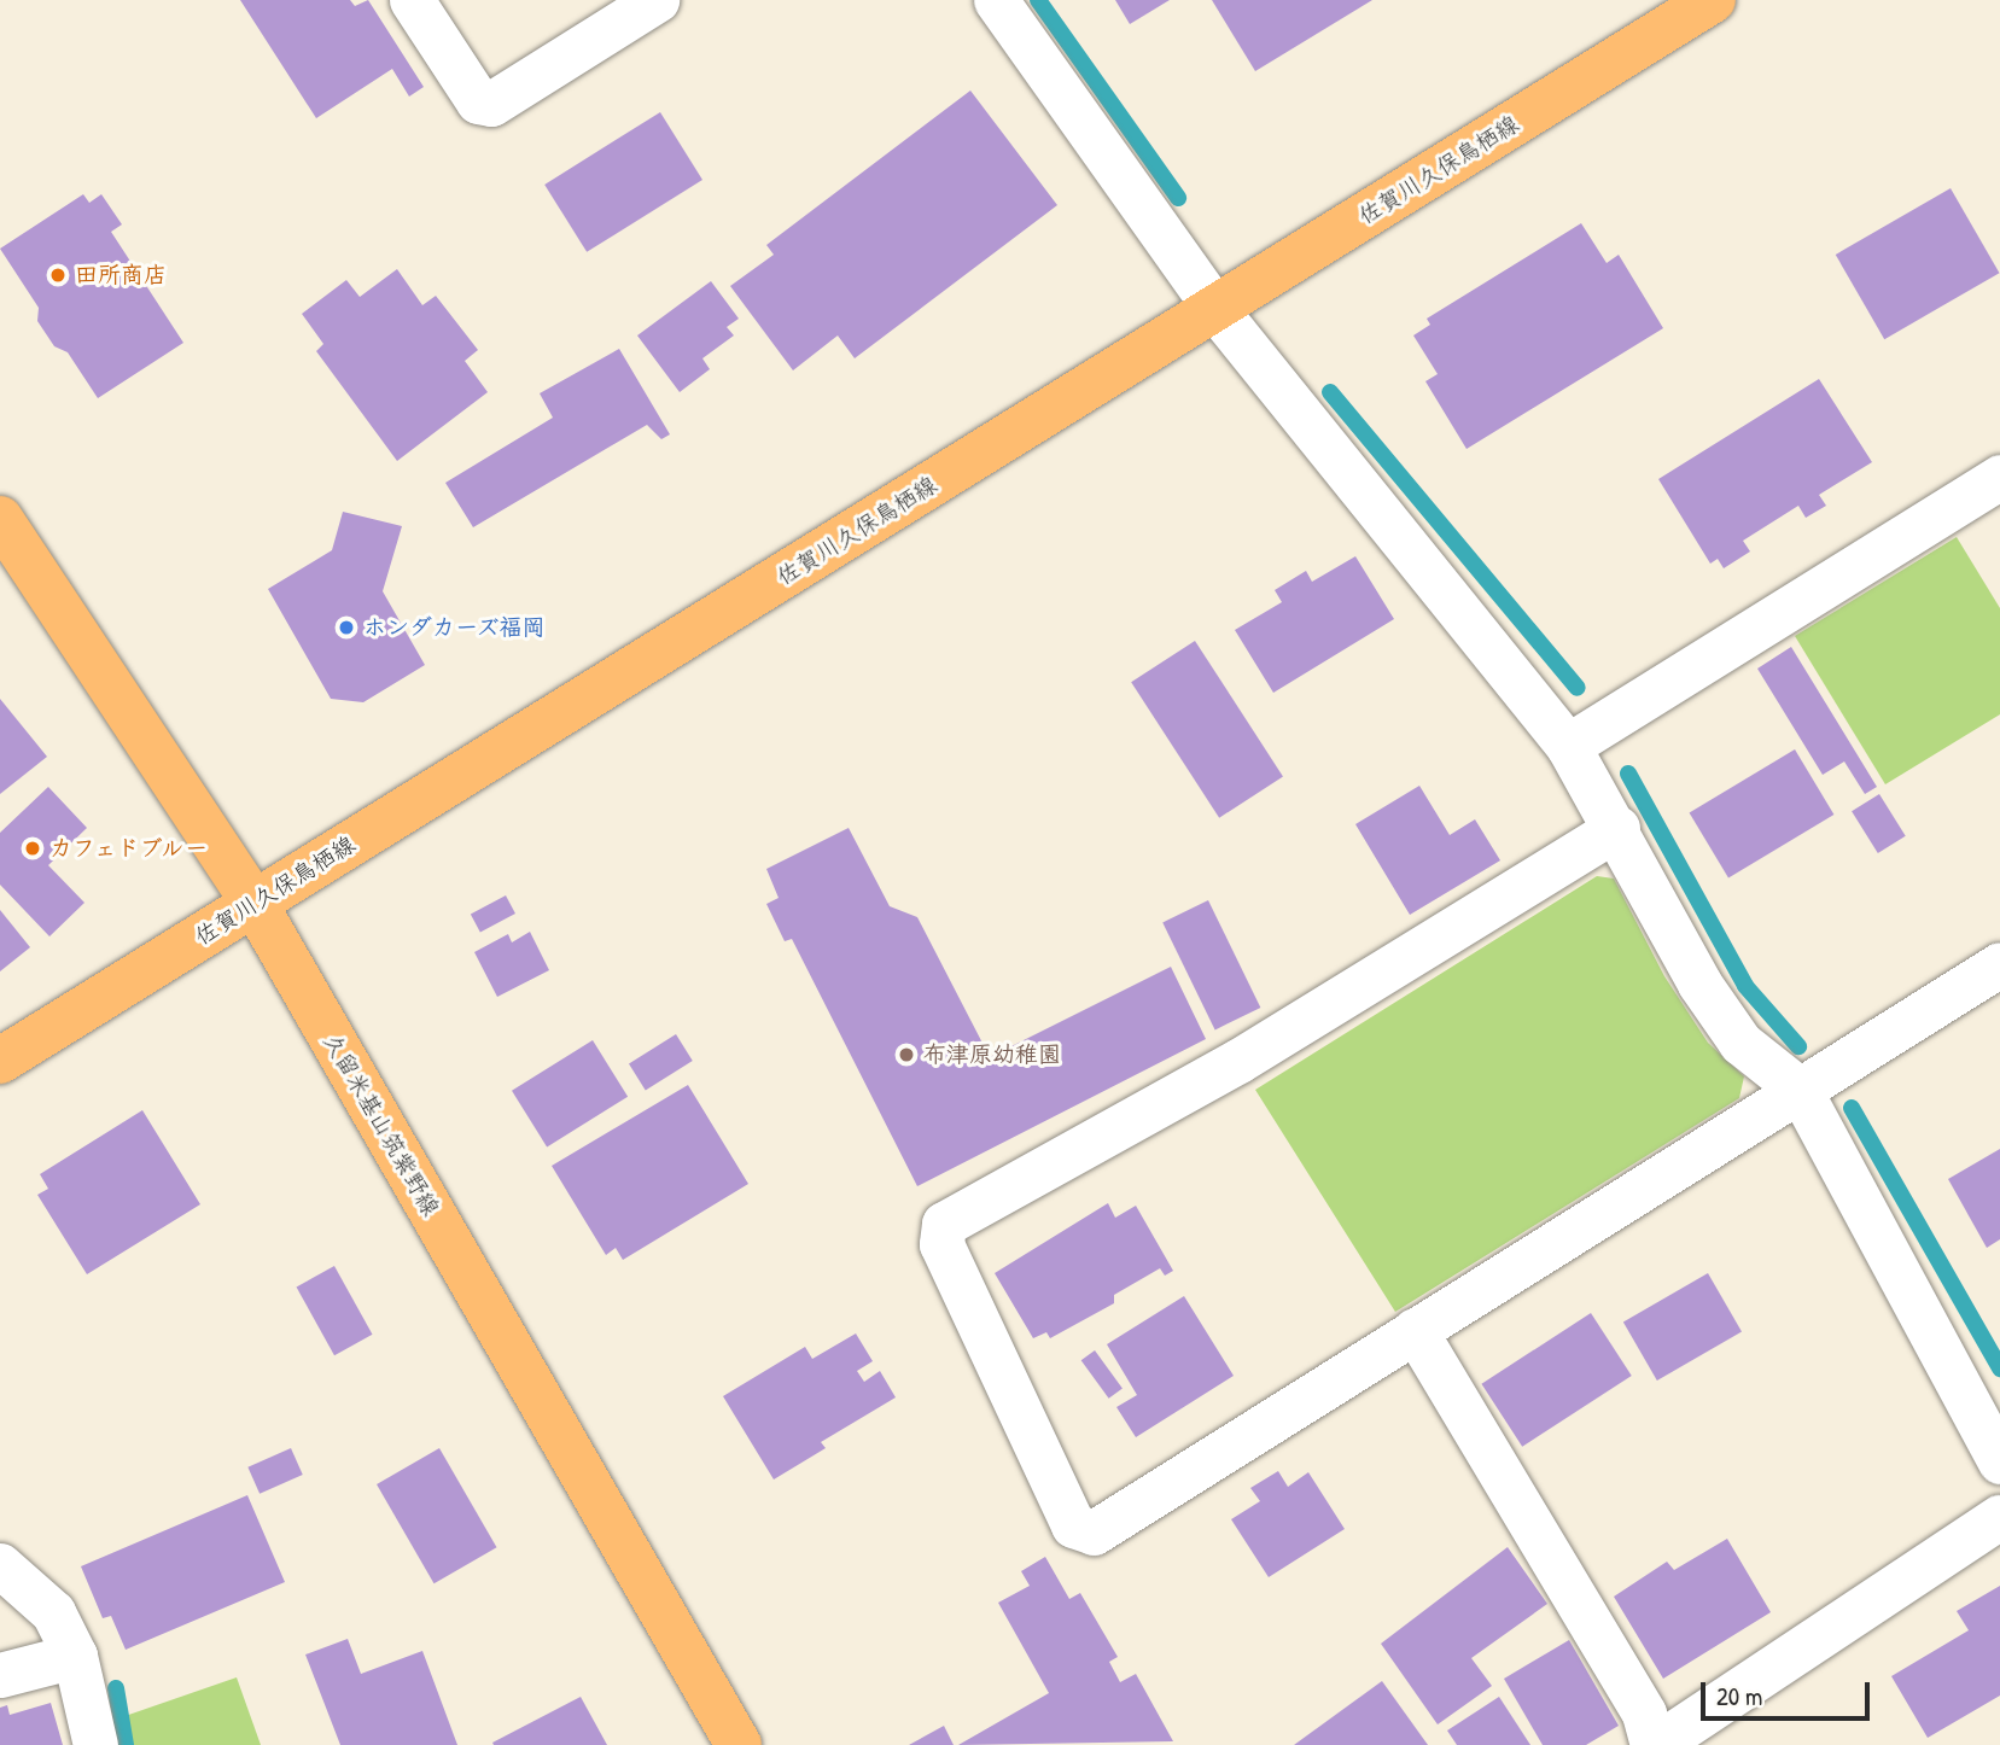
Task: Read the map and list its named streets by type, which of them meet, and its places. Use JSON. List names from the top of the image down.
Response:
{
  "streets": {
    "main road": ["佐賀川久保鳥栖線", "久留米基山筑紫野線"]
  },
  "crossings": [
    ["佐賀川久保鳥栖線", "久留米基山筑紫野線"]
  ],
  "places": [
    "田所商店",
    "ホンダカーズ福岡",
    "カフェドブルー",
    "布津原幼稚園"
  ],
  "scale_bar": "20 m"
}
